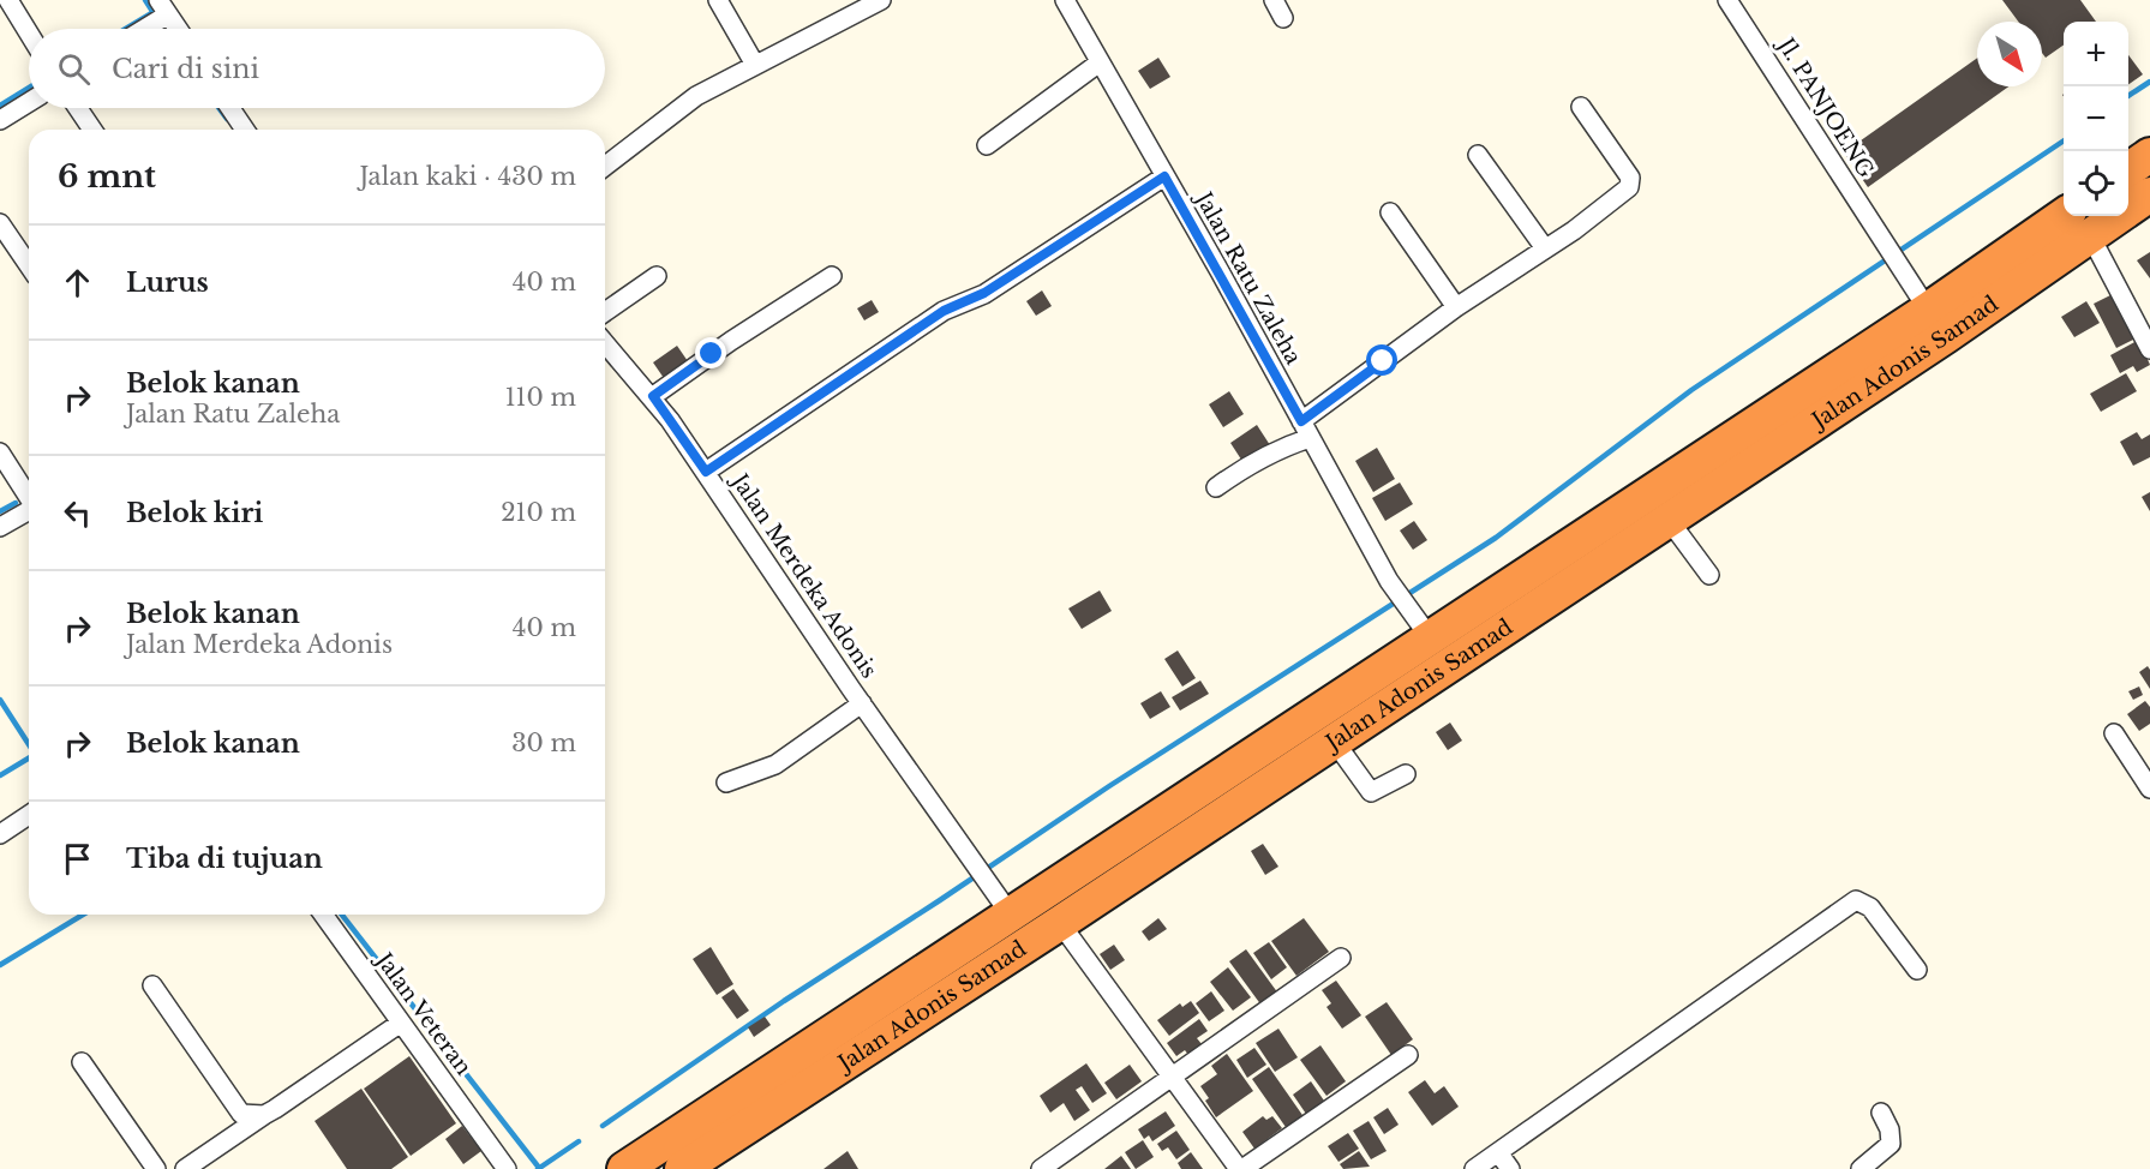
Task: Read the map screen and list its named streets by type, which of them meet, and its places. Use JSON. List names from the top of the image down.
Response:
{
  "streets": {
    "highway": ["Jalan Adonis Samad"],
    "street": [
      "Jl. PANJOENG",
      "Jalan Ratu Zaleha",
      "Jalan Merdeka Adonis",
      "Jalan Veteran"
    ]
  },
  "crossings": [
    ["Jl. PANJOENG", "Jalan Adonis Samad"]
  ],
  "north": "bottom right",
  "page": {
    "map_buttons": ["+", "−"],
    "search": "Cari di sini",
    "heading": ["6 mnt", "Jalan kaki · 430 m"],
    "list": [
      ["Lurus", "40 m"],
      ["Belok kanan", "Jalan Ratu Zaleha", "110 m"],
      ["Belok kiri", "210 m"],
      ["Belok kanan", "Jalan Merdeka Adonis", "40 m"],
      ["Belok kanan", "30 m"],
      "Tiba di tujuan"
    ]
  }
}
